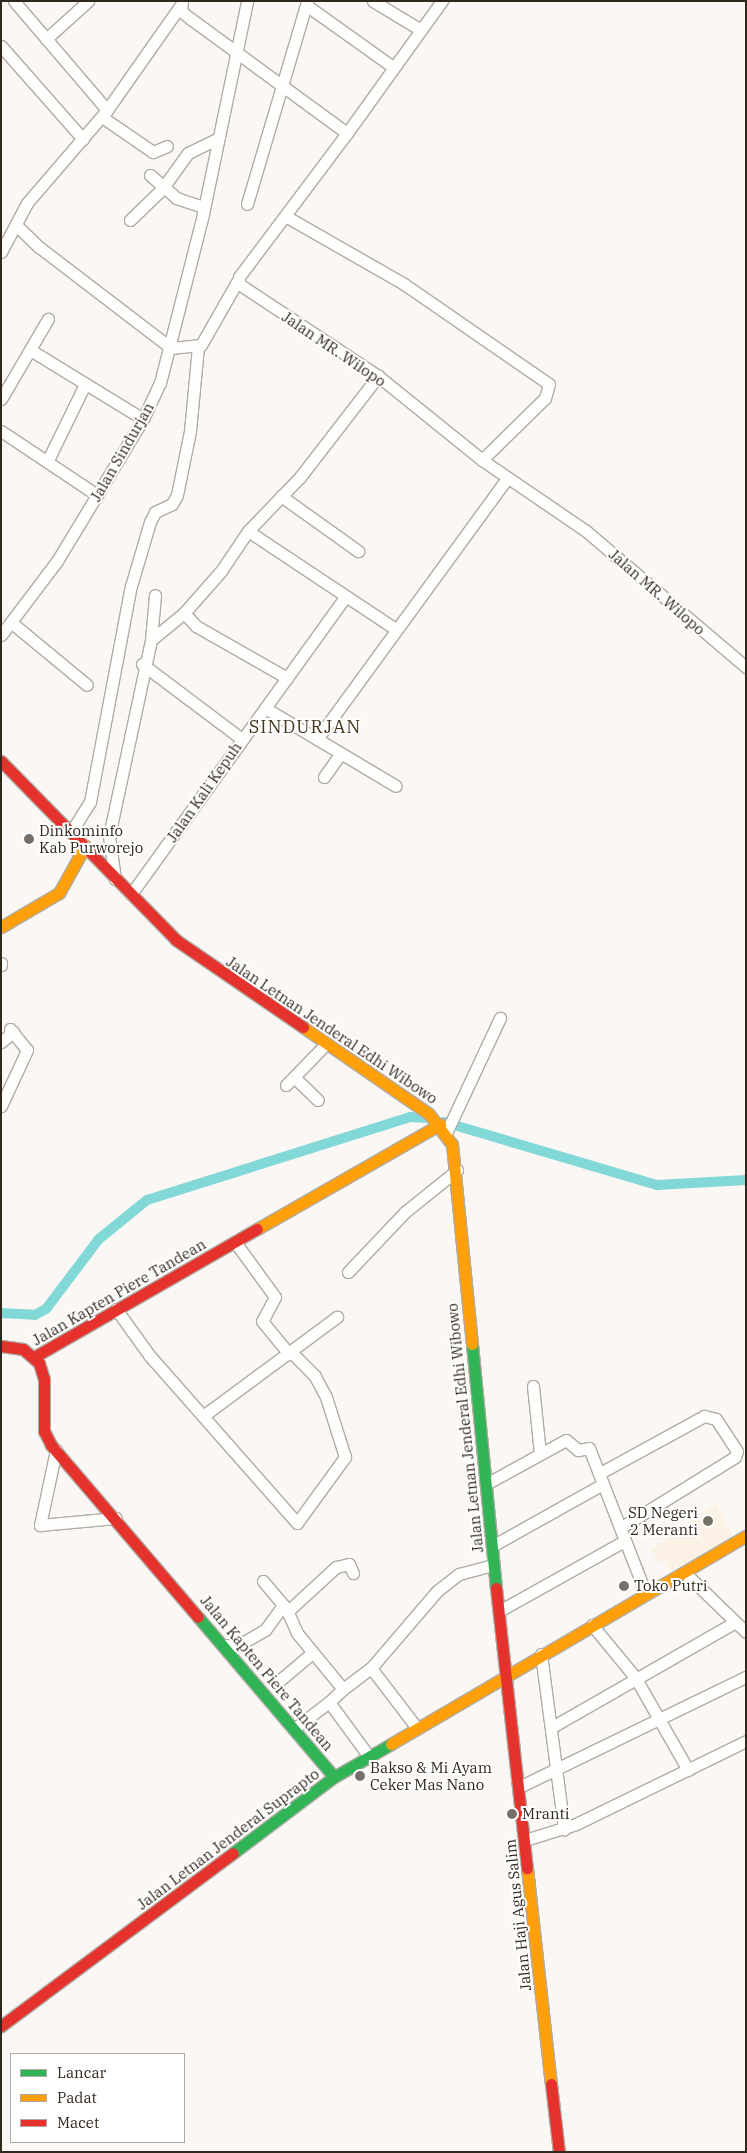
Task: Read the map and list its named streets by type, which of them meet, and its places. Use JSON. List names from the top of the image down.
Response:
{
  "streets": {
    "street": [
      "Jalan MR. Wilopo",
      "Jalan Sindurjan",
      "Jalan Kali Kepuh",
      "Jalan Letnan Jenderal Edhi Wibowo",
      "Jalan Kapten Piere Tandean",
      "Jalan Letnan Jenderal Suprapto",
      "Jalan Haji Agus Salim"
    ]
  },
  "crossings": [
    ["Jalan Kali Kepuh", "Jalan Letnan Jenderal Edhi Wibowo"],
    ["Jalan Letnan Jenderal Edhi Wibowo", "Jalan Kapten Piere Tandean"],
    ["Jalan Letnan Jenderal Edhi Wibowo", "Jalan Letnan Jenderal Suprapto"],
    ["Jalan Letnan Jenderal Edhi Wibowo", "Jalan Haji Agus Salim"],
    ["Jalan Kapten Piere Tandean", "Jalan Letnan Jenderal Suprapto"],
    ["Jalan Letnan Jenderal Suprapto", "Jalan Haji Agus Salim"]
  ],
  "districts": ["SINDURJAN"],
  "places": [
    "Dinkominfo Kab Purworejo",
    "SD Negeri 2 Meranti",
    "Toko Putri",
    "Bakso & Mi Ayam Ceker Mas Nano",
    "Mranti"
  ],
  "legend": ["Lancar", "Padat", "Macet"]
}
